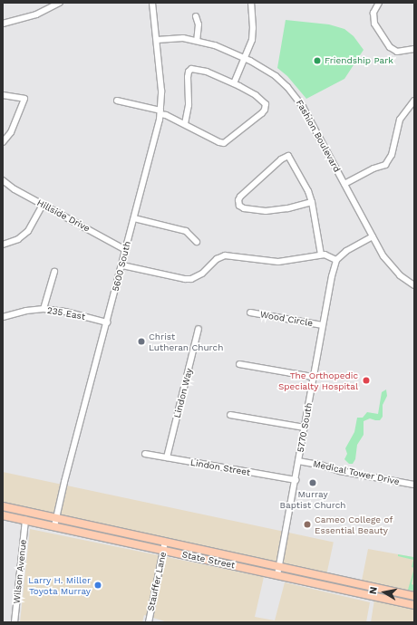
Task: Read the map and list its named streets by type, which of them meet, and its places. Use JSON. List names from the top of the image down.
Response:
{
  "streets": {
    "main road": ["State Street"],
    "street": [
      "Fashion Boulevard",
      "Hillside Drive",
      "5600 South",
      "235 East",
      "Wood Circle",
      "Lindon Way",
      "5770 South",
      "Lindon Street",
      "Medical Tower Drive",
      "Wilson Avenue",
      "Stauffer Lane"
    ]
  },
  "crossings": [
    ["Fashion Boulevard", "5600 South"],
    ["Hillside Drive", "5600 South"],
    ["5600 South", "235 East"],
    ["5600 South", "State Street"],
    ["Wood Circle", "5770 South"],
    ["Lindon Way", "Lindon Street"],
    ["5770 South", "Lindon Street"],
    ["5770 South", "Medical Tower Drive"],
    ["5770 South", "State Street"],
    ["State Street", "Wilson Avenue"],
    ["State Street", "Stauffer Lane"]
  ],
  "places": [
    "Friendship Park",
    "Christ Lutheran Church",
    "The Orthopedic Specialty Hospital",
    "Murray Baptist Church",
    "Cameo College of Essential Beauty",
    "Larry H. Miller Toyota Murray"
  ],
  "north": "left"
}
